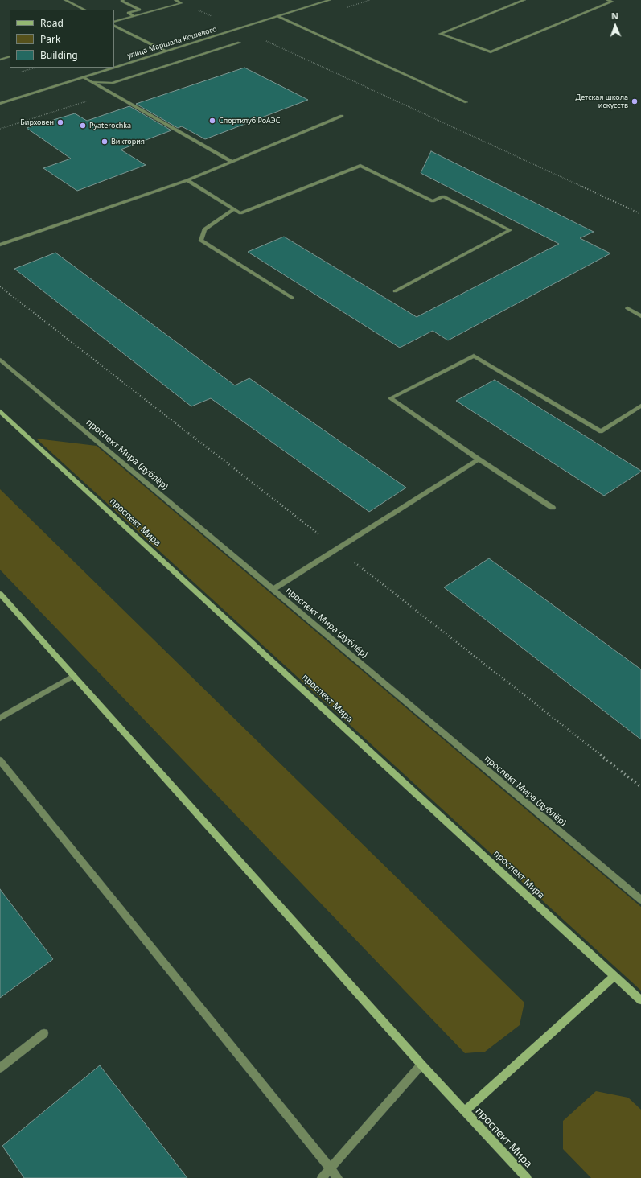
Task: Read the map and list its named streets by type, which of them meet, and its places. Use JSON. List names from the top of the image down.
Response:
{
  "streets": {
    "main road": ["проспект Мира"],
    "street": ["улица Маршала Кошевого", "проспект Мира (дублёр)"]
  },
  "places": [
    "Детская школа искусств",
    "Спортклуб РоАЭС",
    "Бирховен",
    "Pyaterochka",
    "Виктория"
  ],
  "legend": ["Road", "Park", "Building"],
  "north": "top"
}
